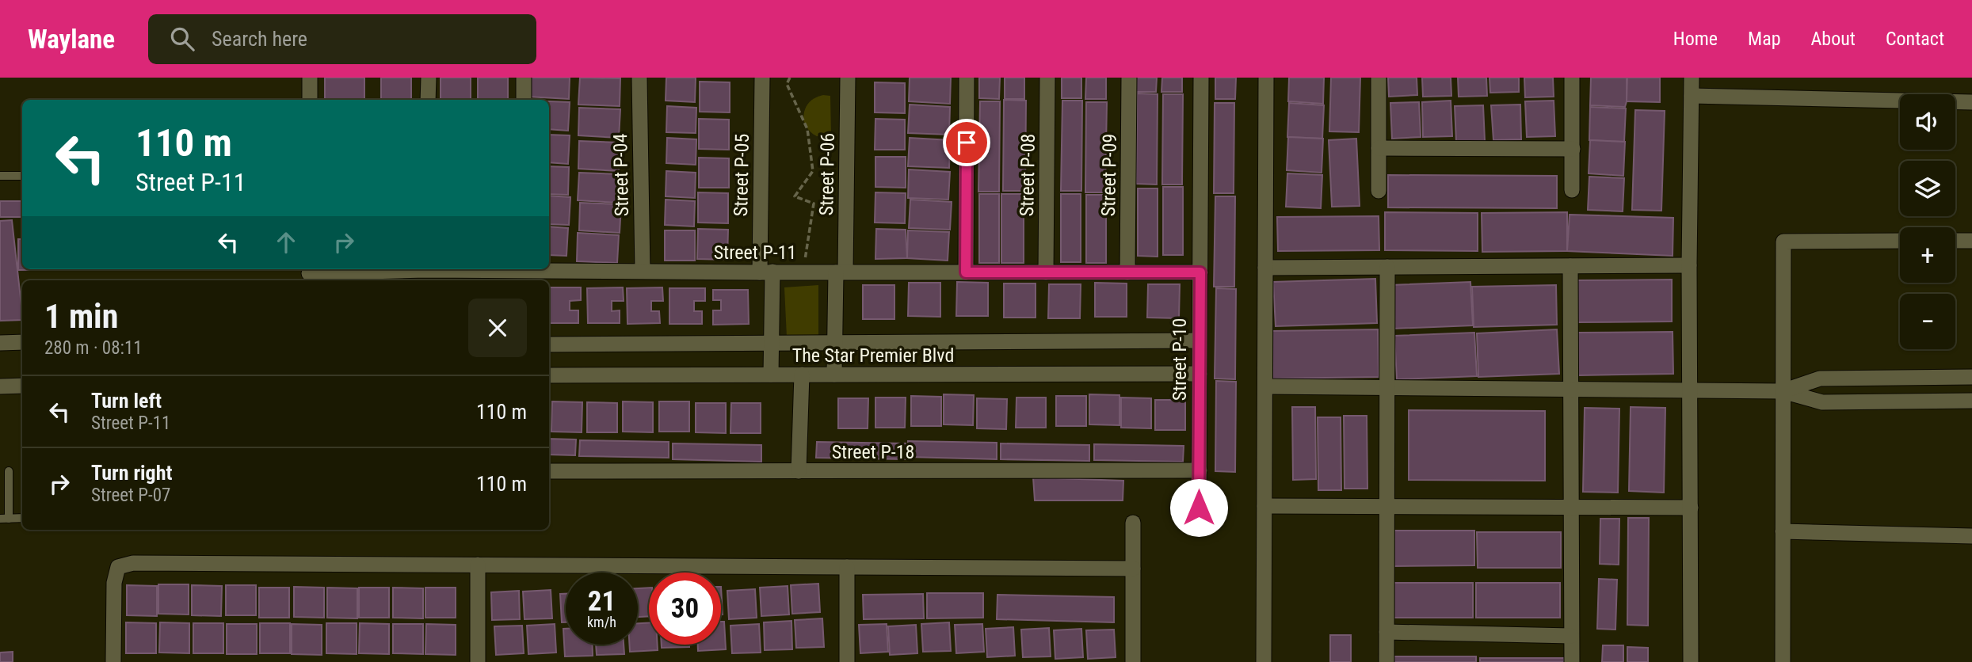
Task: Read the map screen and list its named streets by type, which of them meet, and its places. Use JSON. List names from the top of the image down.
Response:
{
  "streets": {
    "street": [
      "Street P-06",
      "Street P-04",
      "Street P-05",
      "Street P-08",
      "Street P-09",
      "Street P-11",
      "The Star Premier Blvd",
      "Street P-10",
      "Street P-18"
    ]
  },
  "crossings": [
    ["Street P-06", "Street P-11"],
    ["Street P-06", "The Star Premier Blvd"],
    ["Street P-04", "Street P-11"],
    ["Street P-05", "Street P-11"],
    ["Street P-05", "The Star Premier Blvd"],
    ["Street P-08", "Street P-11"],
    ["Street P-09", "Street P-11"],
    ["Street P-11", "Street P-10"],
    ["The Star Premier Blvd", "Street P-10"],
    ["Street P-10", "Street P-18"]
  ],
  "page": {
    "header": "Waylane",
    "search": "Search here",
    "nav": [
      "Home",
      "Map",
      "About",
      "Contact"
    ],
    "map_buttons": ["+", "−"],
    "turn": ["110 m", "Street P-11"],
    "heading": ["1 min", "280 m · 08:11"],
    "list": [
      {
        "name": "Turn left",
        "note": "Street P-11",
        "value": "110 m"
      },
      {
        "name": "Turn right",
        "note": "Street P-07",
        "value": "110 m"
      }
    ],
    "speed": "21 km/h",
    "limit": "30"
  }
}
